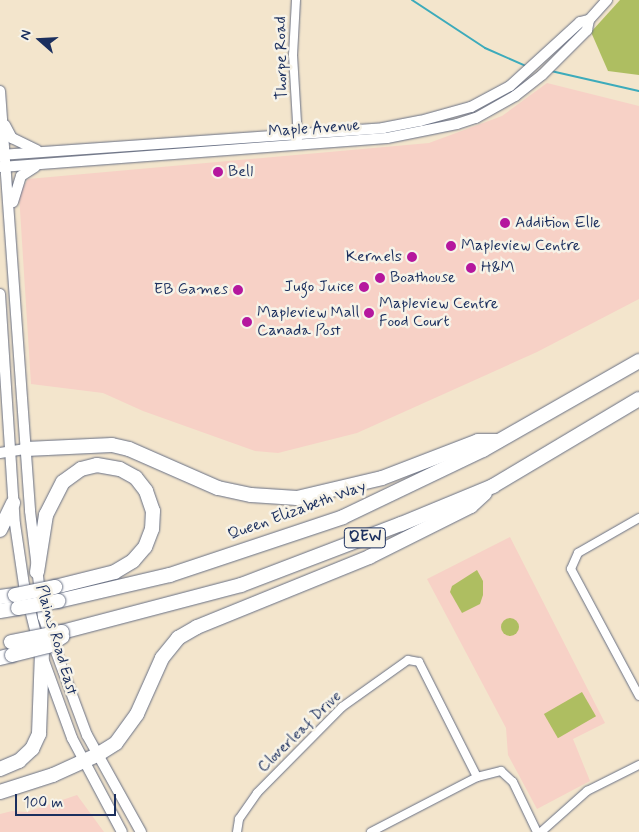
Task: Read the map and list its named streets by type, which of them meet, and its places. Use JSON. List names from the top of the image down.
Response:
{
  "streets": {
    "highway": ["Queen Elizabeth Way", "QEW"],
    "main road": ["Maple Avenue", "Plains Road East"],
    "street": ["Thorpe Road", "Cloverleaf Drive"]
  },
  "crossings": [
    ["Thorpe Road", "Maple Avenue"]
  ],
  "places": [
    "Bell",
    "Addition Elle",
    "Mapleview Centre",
    "Kernels",
    "H&M",
    "Boathouse",
    "Jugo Juice",
    "EB Games",
    "Mapleview Centre Food Court",
    "Mapleview Mall Canada Post"
  ],
  "scale_bar": "100 m",
  "north": "left"
}
